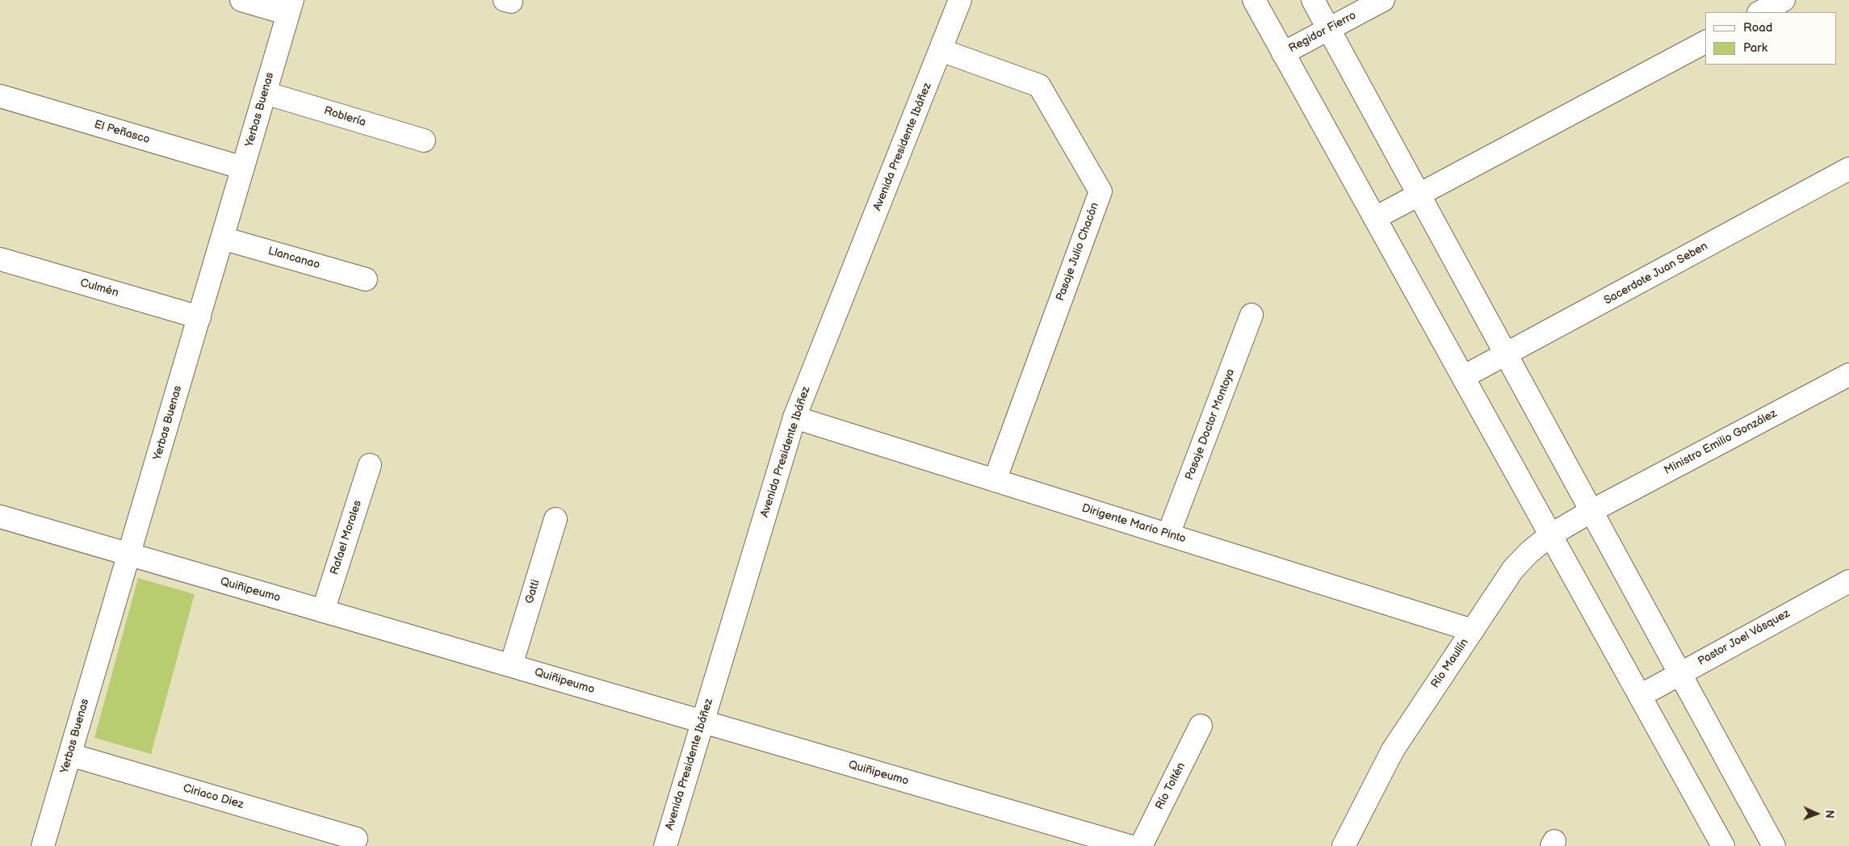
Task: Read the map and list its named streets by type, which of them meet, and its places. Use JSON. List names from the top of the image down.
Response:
{
  "streets": {
    "street": [
      "Regidor Fierro",
      "Yerbas Buenas",
      "Roblería",
      "El Peñasco",
      "Avenida Presidente Ibáñez",
      "Pasaje Julio Chacón",
      "Llancanao",
      "Sacerdote Juan Seben",
      "Culmén",
      "Pasaje Doctor Montoya",
      "Ministro Emilio González",
      "Dirigente Mario Pinto",
      "Rafael Morales",
      "Quiñipeumo",
      "Gatti",
      "Pastor Joel Vásquez",
      "Río Maullín",
      "Río Toltén",
      "Ciriaco Diez"
    ]
  },
  "crossings": [
    ["Yerbas Buenas", "Roblería"],
    ["Yerbas Buenas", "El Peñasco"],
    ["Yerbas Buenas", "Llancanao"],
    ["Yerbas Buenas", "Culmén"],
    ["Yerbas Buenas", "Quiñipeumo"],
    ["Yerbas Buenas", "Ciriaco Diez"],
    ["Avenida Presidente Ibáñez", "Pasaje Julio Chacón"],
    ["Avenida Presidente Ibáñez", "Dirigente Mario Pinto"],
    ["Avenida Presidente Ibáñez", "Quiñipeumo"],
    ["Pasaje Julio Chacón", "Dirigente Mario Pinto"],
    ["Pasaje Doctor Montoya", "Dirigente Mario Pinto"],
    ["Ministro Emilio González", "Río Maullín"],
    ["Dirigente Mario Pinto", "Río Maullín"],
    ["Rafael Morales", "Quiñipeumo"],
    ["Quiñipeumo", "Gatti"]
  ],
  "legend": ["Road", "Park"],
  "north": "right"
}
